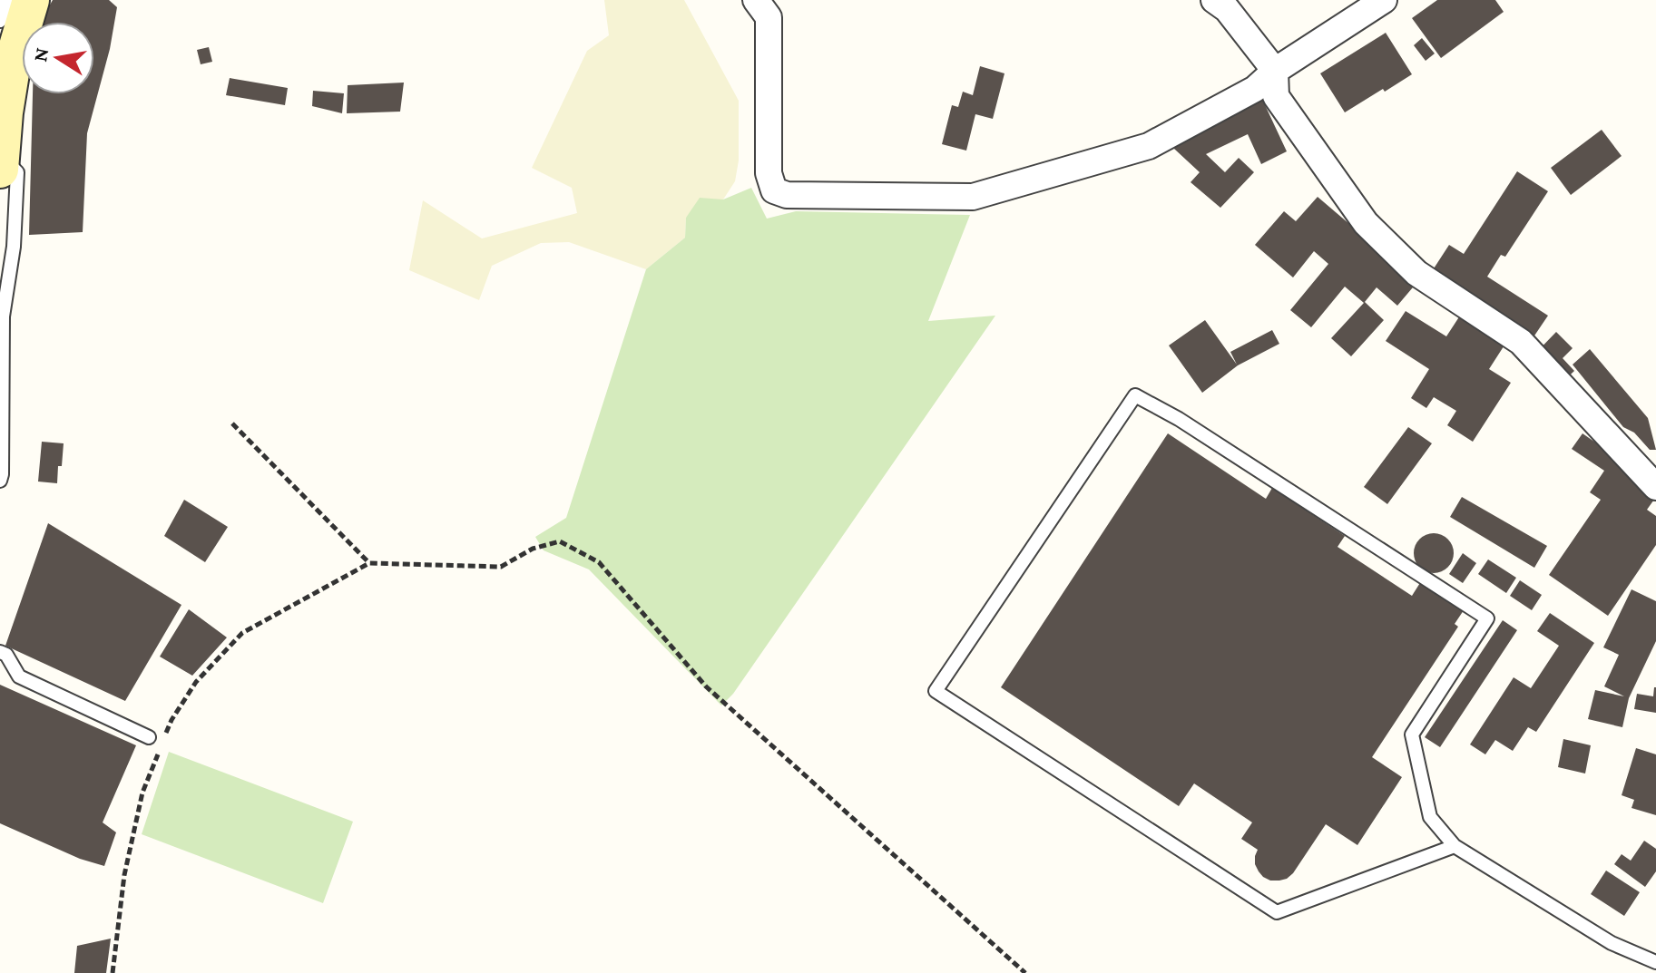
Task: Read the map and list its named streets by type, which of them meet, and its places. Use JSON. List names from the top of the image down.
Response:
{
  "north": "left"
}
